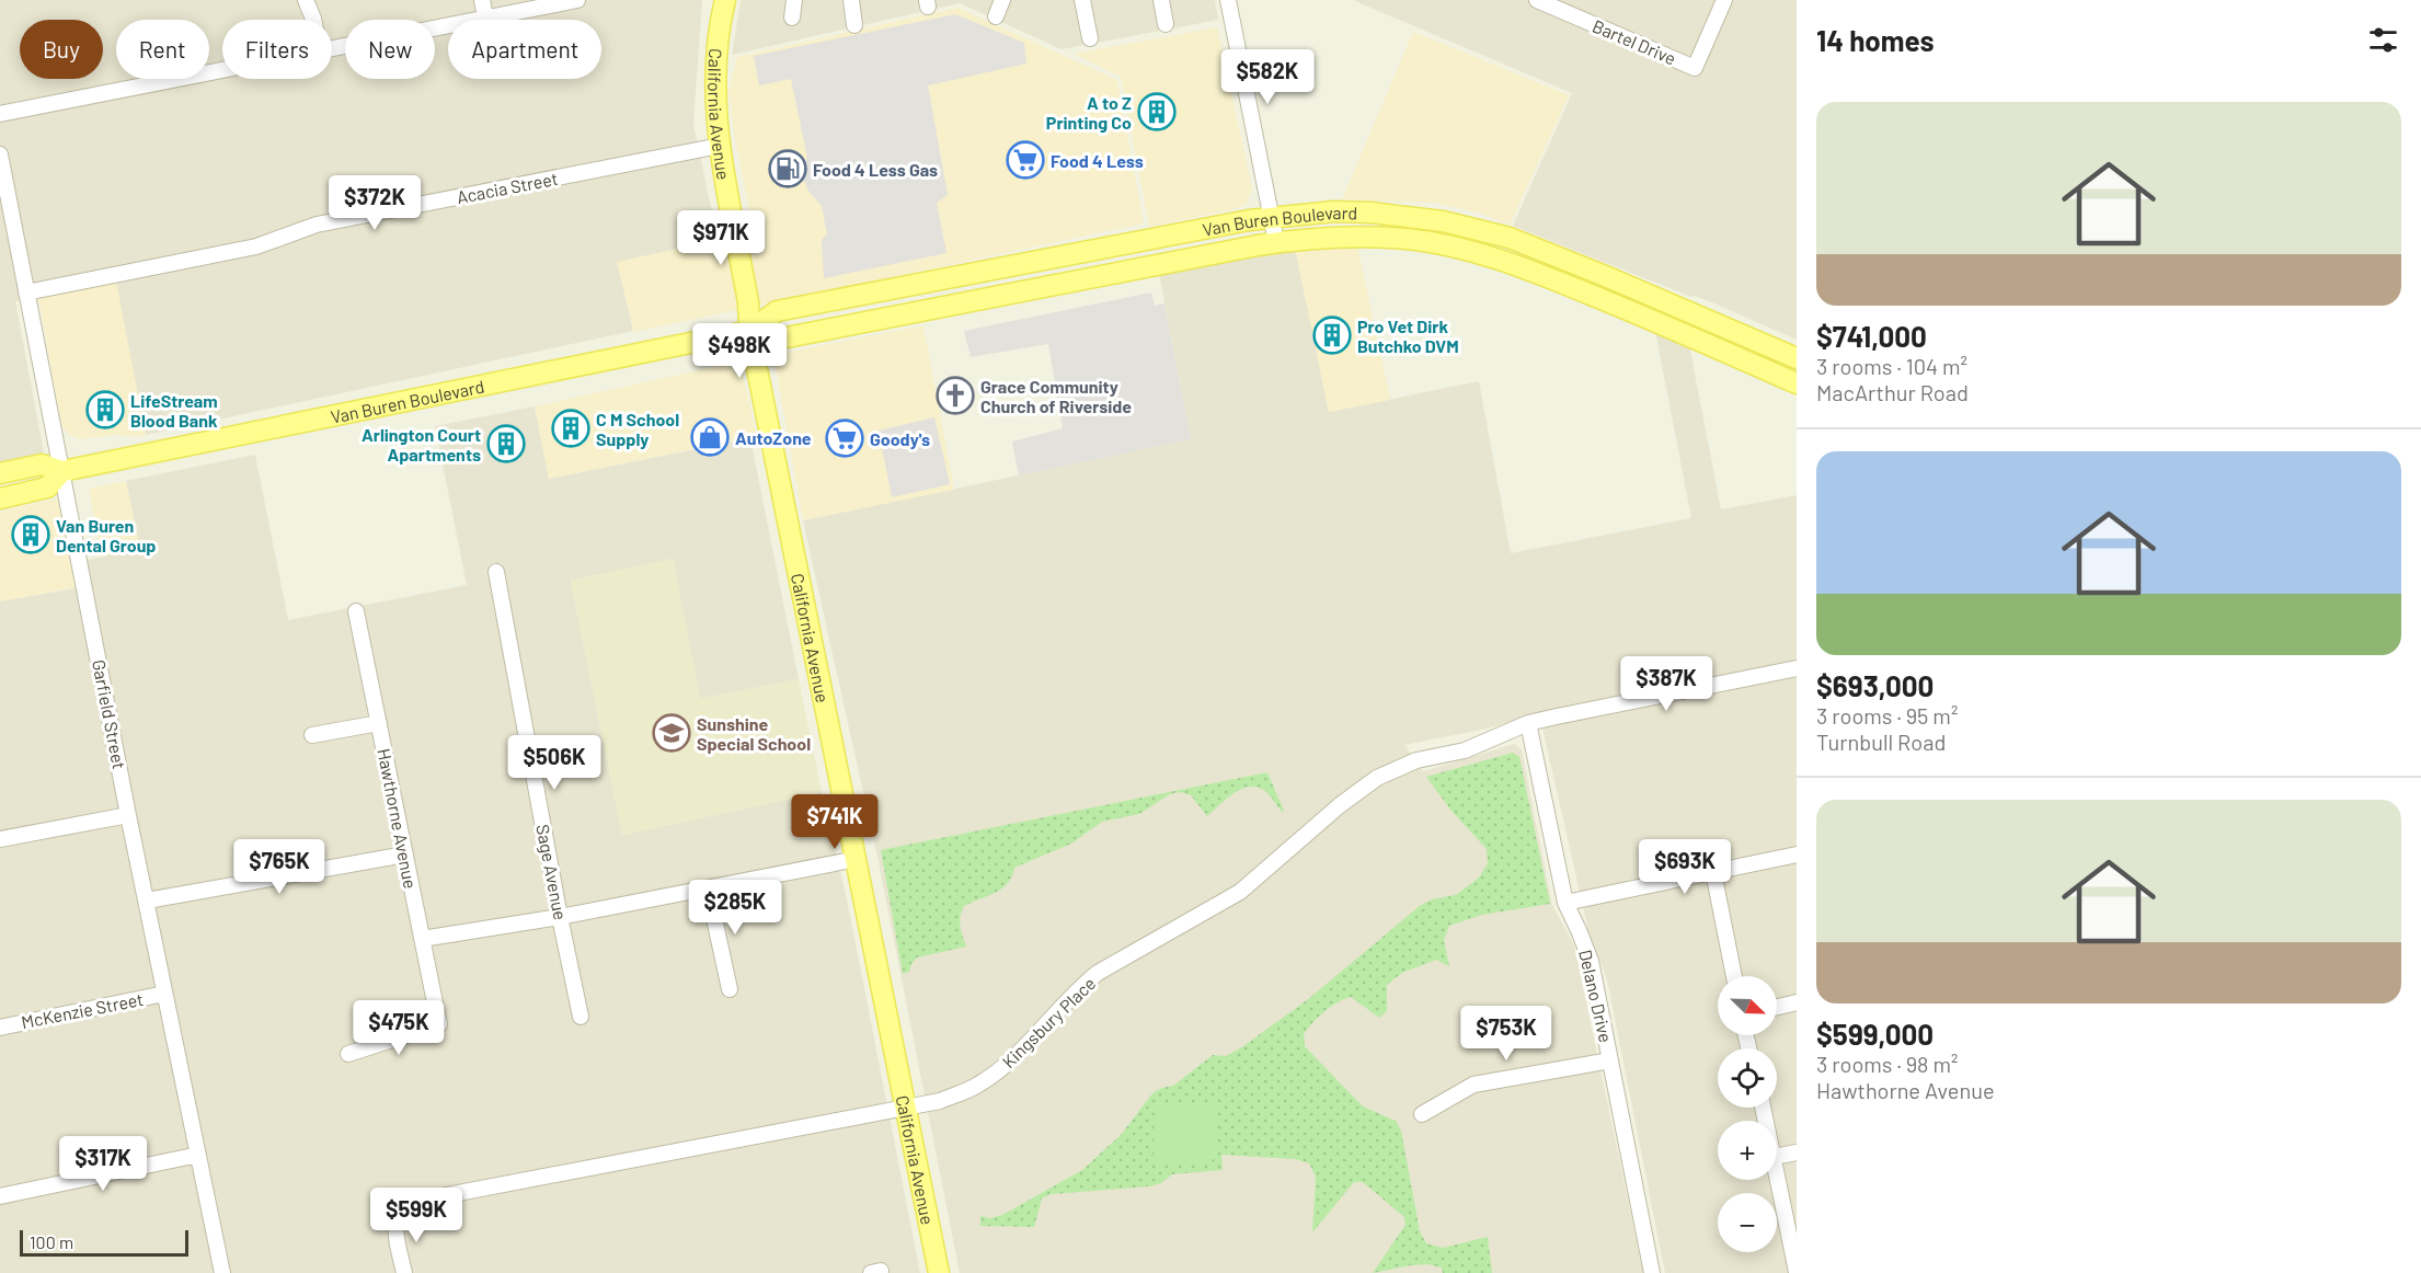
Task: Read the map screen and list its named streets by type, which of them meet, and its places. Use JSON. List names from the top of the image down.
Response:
{
  "streets": {
    "main road": ["California Avenue", "Van Buren Boulevard"],
    "street": [
      "Bartel Drive",
      "Acacia Street",
      "Garfield Street",
      "Hawthorne Avenue",
      "Sage Avenue",
      "Delano Drive",
      "McKenzie Street",
      "Kingsbury Place"
    ]
  },
  "crossings": [
    ["California Avenue", "Acacia Street"],
    ["California Avenue", "Van Buren Boulevard"],
    ["California Avenue", "Kingsbury Place"],
    ["Acacia Street", "Garfield Street"],
    ["Van Buren Boulevard", "Garfield Street"],
    ["Garfield Street", "McKenzie Street"],
    ["Delano Drive", "Kingsbury Place"]
  ],
  "places": {
    "building": [
      "A to Z Printing Co",
      "Pro Vet Dirk Butchko DVM",
      "LifeStream Blood Bank",
      "C M School Supply",
      "Arlington Court Apartments",
      "Van Buren Dental Group"
    ],
    "supermarket": ["Food 4 Less", "Goody's"],
    "fuel station": ["Food 4 Less Gas"],
    "church": ["Grace Community Church of Riverside"],
    "shop": ["AutoZone"],
    "school or university": ["Sunshine Special School"]
  },
  "scale_bar": "100 m",
  "north": "bottom right",
  "page": {
    "heading": "14 homes",
    "chip": [
      "Buy",
      "Rent",
      "Filters",
      "New",
      "Apartment"
    ],
    "price": [
      "$582K",
      "$372K",
      "$971K",
      "$498K",
      "$387K",
      "$506K",
      "$741K",
      "$765K",
      "$693K",
      "$285K",
      "$475K",
      "$753K",
      "$317K",
      "$599K"
    ],
    "list": [
      {
        "name": "$741,000",
        "note": "3 rooms · 104 m² · MacArthur Road"
      },
      {
        "name": "$693,000",
        "note": "3 rooms · 95 m² · Turnbull Road"
      },
      {
        "name": "$599,000",
        "note": "3 rooms · 98 m² · Hawthorne Avenue"
      }
    ],
    "map_buttons": ["+", "−"],
    "scale": "100 m"
  }
}
